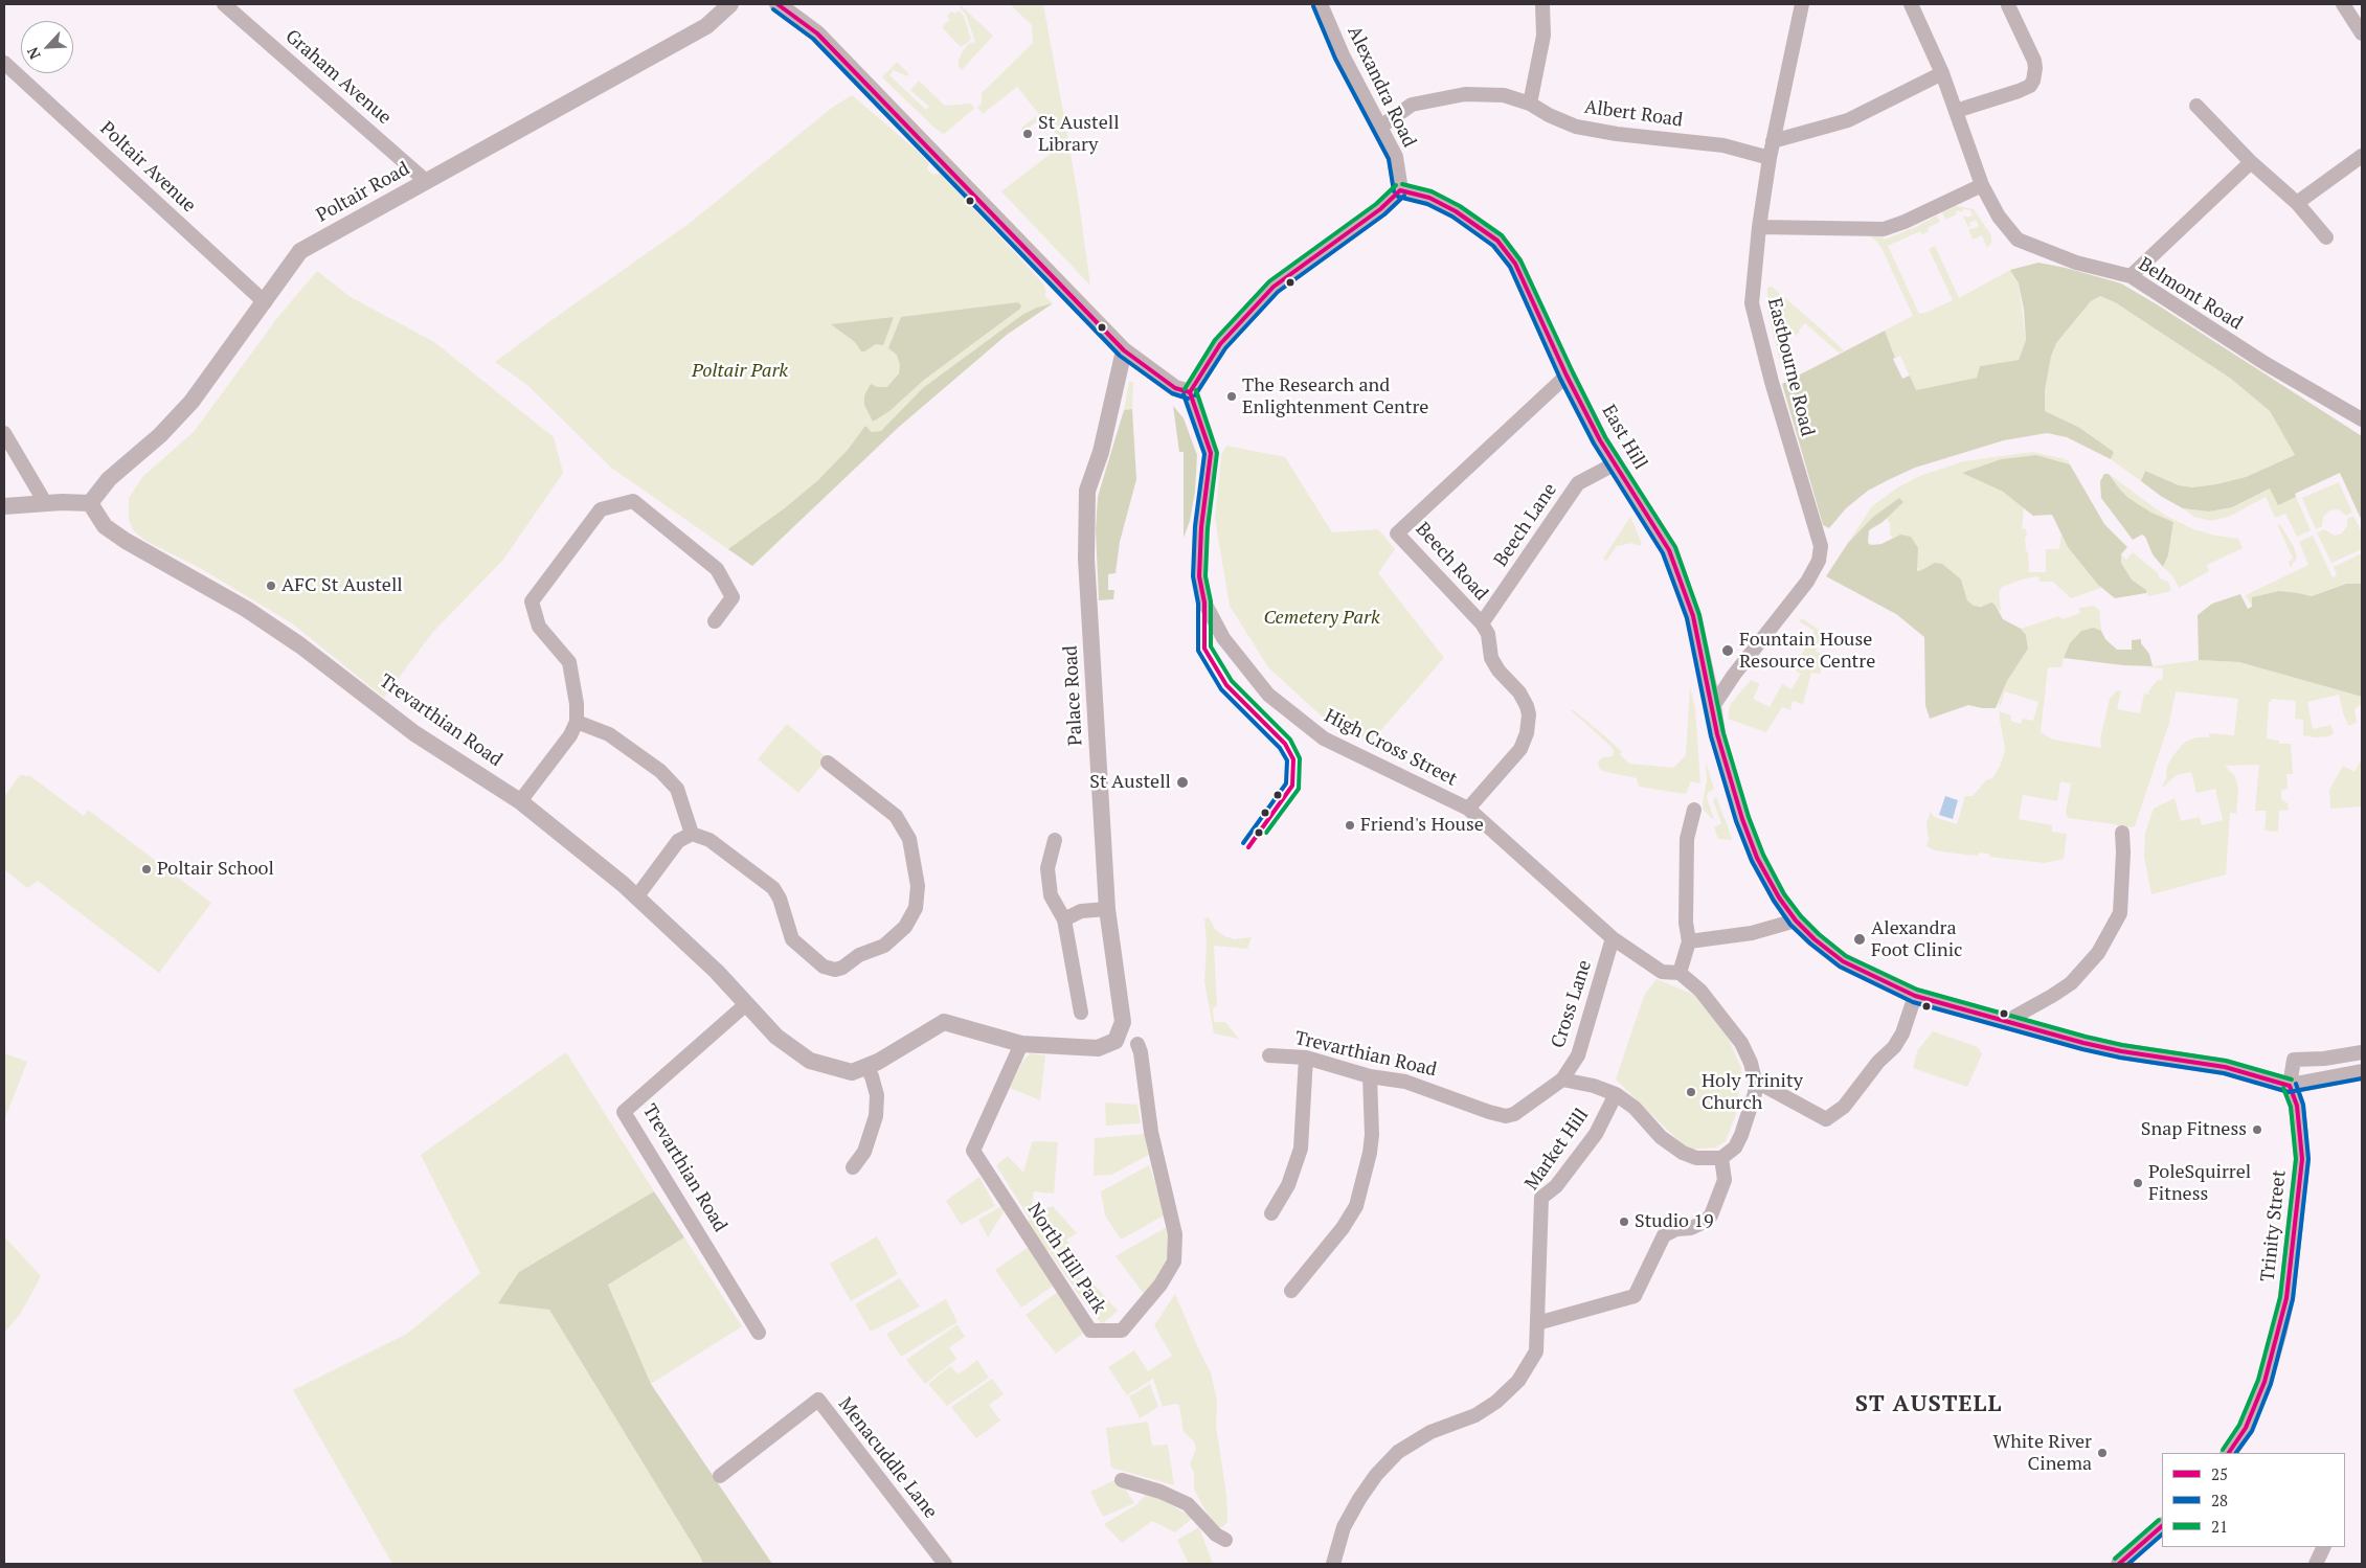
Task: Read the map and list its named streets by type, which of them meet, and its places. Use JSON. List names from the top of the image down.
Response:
{
  "streets": {
    "street": [
      "Graham Avenue",
      "Alexandra Road",
      "Albert Road",
      "Poltair Avenue",
      "Poltair Road",
      "Belmont Road",
      "Eastbourne Road",
      "East Hill",
      "Beech Lane",
      "Beech Road",
      "Palace Road",
      "Trevarthian Road",
      "High Cross Street",
      "Cross Lane",
      "Market Hill",
      "Trinity Street",
      "North Hill Park",
      "Menacuddle Lane"
    ]
  },
  "crossings": [
    ["Graham Avenue", "Poltair Road"],
    ["Alexandra Road", "Albert Road"],
    ["Alexandra Road", "East Hill"],
    ["Albert Road", "Eastbourne Road"],
    ["Poltair Avenue", "Poltair Road"],
    ["Poltair Road", "Trevarthian Road"],
    ["Eastbourne Road", "East Hill"],
    ["East Hill", "Beech Lane"],
    ["East Hill", "Beech Road"],
    ["East Hill", "Trinity Street"],
    ["Beech Lane", "Beech Road"],
    ["Beech Road", "High Cross Street"],
    ["Palace Road", "Trevarthian Road"],
    ["Trevarthian Road", "Cross Lane"],
    ["Trevarthian Road", "North Hill Park"],
    ["High Cross Street", "Cross Lane"]
  ],
  "districts": ["ST AUSTELL"],
  "parks": ["Poltair Park", "Cemetery Park"],
  "places": [
    "St Austell Library",
    "The Research and Enlightenment Centre",
    "AFC St Austell",
    "Fountain House Resource Centre",
    "St Austell",
    "Friend's House",
    "Poltair School",
    "Alexandra Foot Clinic",
    "Holy Trinity Church",
    "Snap Fitness",
    "PoleSquirrel Fitness",
    "Studio 19",
    "White River Cinema"
  ],
  "lines": ["transit line 25", "transit line 28", "transit line 21"],
  "legend": ["25", "28", "21"],
  "north": "bottom left"
}
